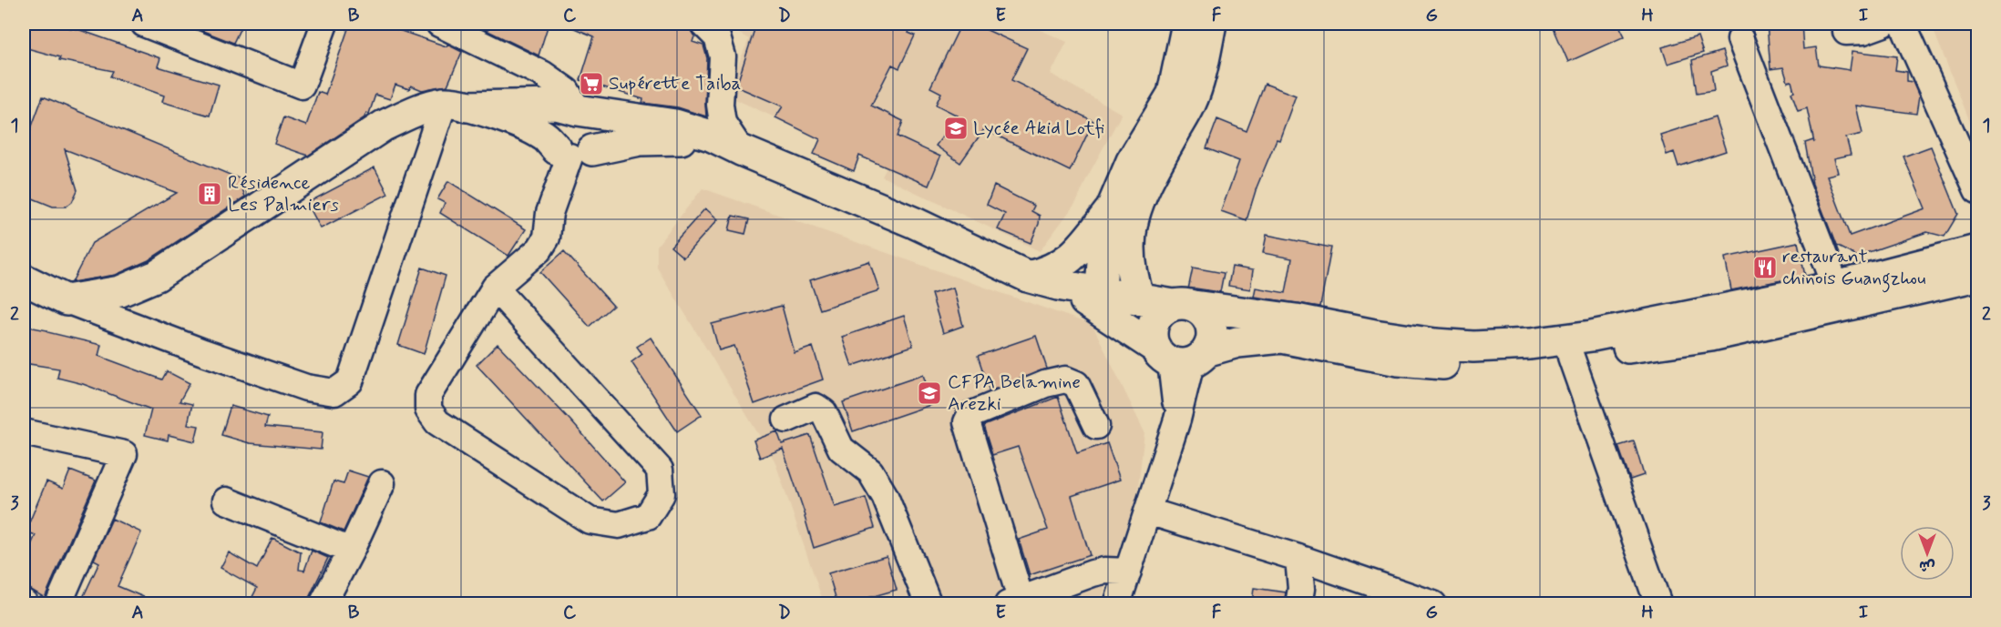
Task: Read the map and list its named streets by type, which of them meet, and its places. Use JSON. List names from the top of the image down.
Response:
{
  "places": {
    "supermarket": ["Supérette Taiba"],
    "school or university": ["Lycée Akid Lotfi", "CFPA Belamine Arezki"],
    "building": ["Résidence Les Palmiers"],
    "restaurant": ["restaurant chinois Guangzhou"]
  },
  "north": "bottom",
  "grid": {
    "columns": [
      "A",
      "B",
      "C",
      "D",
      "E",
      "F",
      "G",
      "H",
      "I"
    ],
    "rows": ["1", "2", "3"]
  }
}
